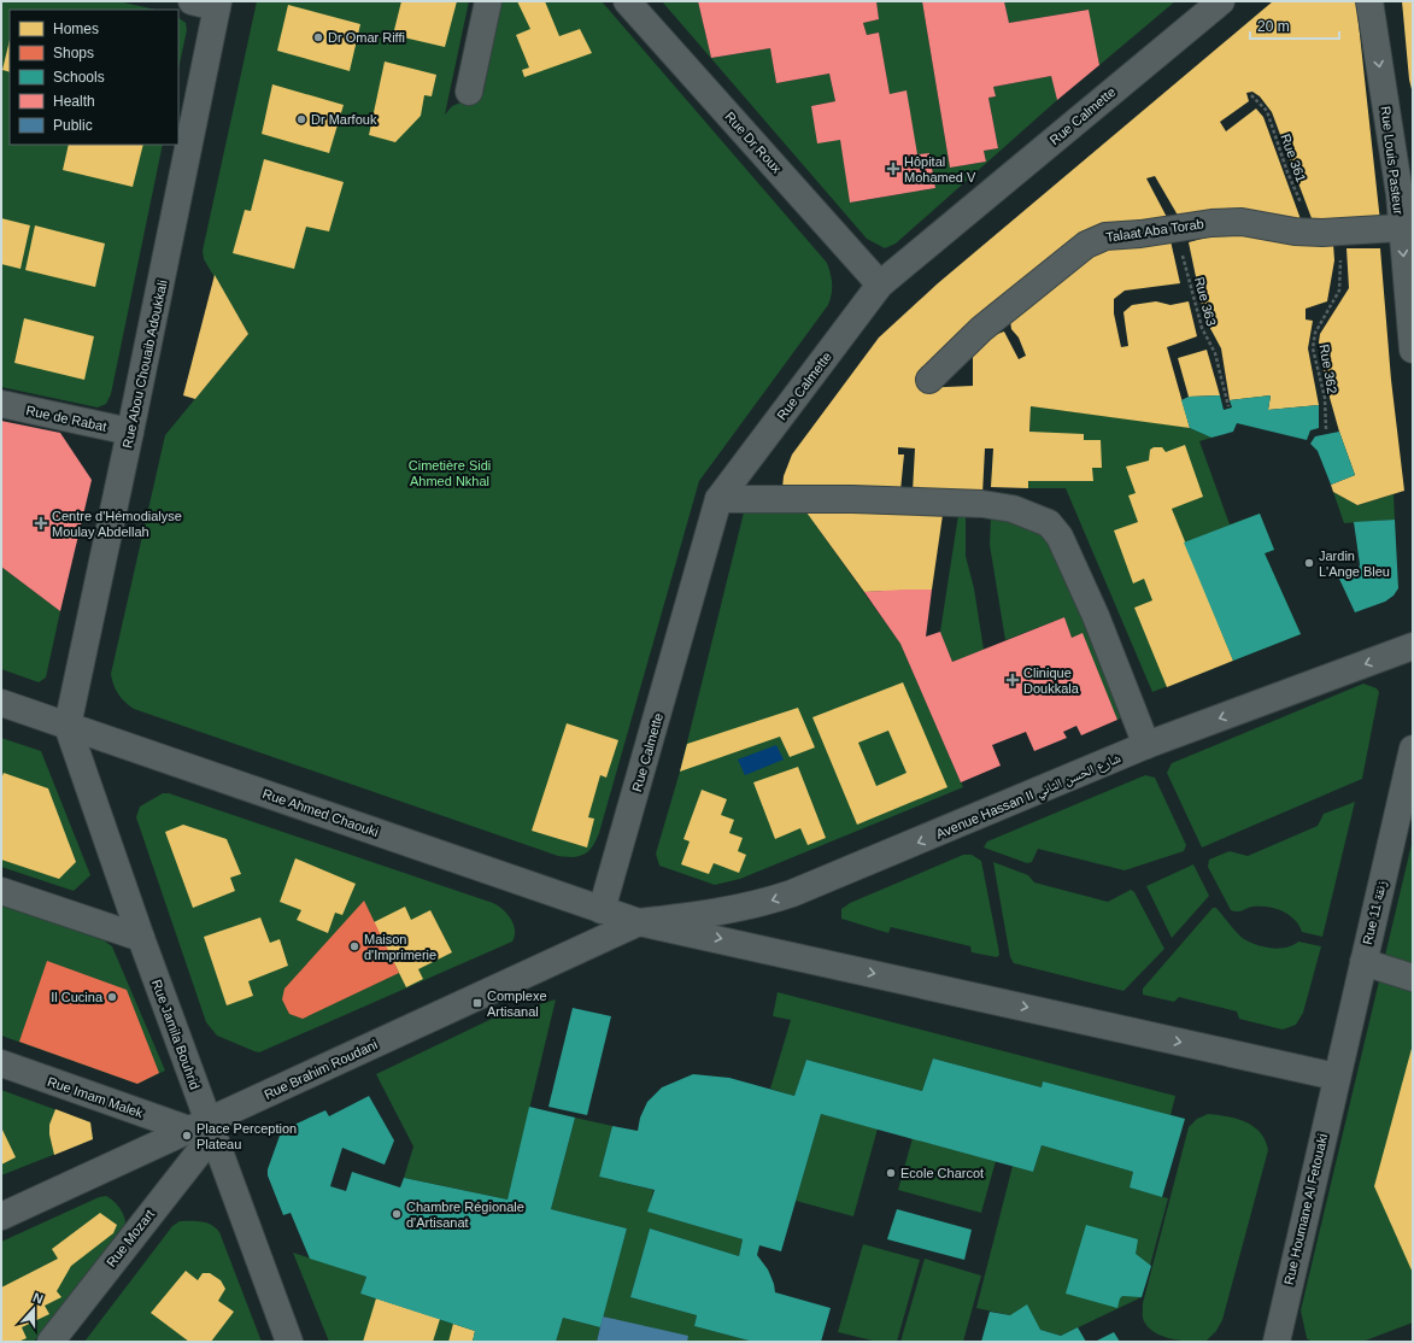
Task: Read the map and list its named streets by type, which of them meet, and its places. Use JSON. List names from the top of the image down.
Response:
{
  "streets": {
    "street": [
      "Rue Calmette",
      "Rue Dr Roux",
      "Rue Louis Pasteur",
      "Talaat Aba Torab",
      "Rue Abou Chouaib Adoukkali",
      "Rue de Rabat",
      "Avenue Hassan II شارع الحسن الثاني",
      "Rue Ahmed Chaouki",
      "Rue 11 زنقة",
      "Rue Jamila Bouhrid",
      "Rue Brahim Roudani",
      "Rue Imam Malek",
      "Rue Houmane Al Fetouaki",
      "Rue Mozart"
    ],
    "path": ["Rue 361", "Rue 363", "Rue 362"]
  },
  "crossings": [
    ["Rue Calmette", "Rue Dr Roux"],
    ["Rue Calmette", "Rue Ahmed Chaouki"],
    ["Rue 361", "Talaat Aba Torab"],
    ["Rue Louis Pasteur", "Talaat Aba Torab"],
    ["Talaat Aba Torab", "Rue 363"],
    ["Talaat Aba Torab", "Rue 362"],
    ["Rue Abou Chouaib Adoukkali", "Rue de Rabat"],
    ["Rue Abou Chouaib Adoukkali", "Rue Ahmed Chaouki"],
    ["Rue Abou Chouaib Adoukkali", "Rue Jamila Bouhrid"],
    ["Avenue Hassan II شارع الحسن الثاني", "Rue Ahmed Chaouki"],
    ["Avenue Hassan II شارع الحسن الثاني", "Rue Brahim Roudani"],
    ["Rue Ahmed Chaouki", "Rue 11 زنقة"],
    ["Rue Ahmed Chaouki", "Rue Jamila Bouhrid"],
    ["Rue Ahmed Chaouki", "Rue Brahim Roudani"],
    ["Rue Ahmed Chaouki", "Rue Houmane Al Fetouaki"],
    ["Rue 11 زنقة", "Rue Houmane Al Fetouaki"],
    ["Rue Jamila Bouhrid", "Rue Brahim Roudani"],
    ["Rue Jamila Bouhrid", "Rue Imam Malek"],
    ["Rue Jamila Bouhrid", "Rue Mozart"],
    ["Rue Brahim Roudani", "Rue Imam Malek"],
    ["Rue Brahim Roudani", "Rue Mozart"],
    ["Rue Imam Malek", "Rue Mozart"]
  ],
  "one_way": ["Rue Louis Pasteur", "Avenue Hassan II شارع الحسن الثاني", "Rue Ahmed Chaouki"],
  "parks": ["Cimetière Sidi Ahmed Nkhal"],
  "places": {
    "other": [
      "Dr Omar Riffi",
      "Dr Marfouk",
      "Jardin L'Ange Bleu",
      "Maison d'Imprimerie",
      "Il Cucina",
      "Place Perception Plateau",
      "Ecole Charcot",
      "Chambre Régionale d'Artisanat"
    ],
    "health": ["Hôpital Mohamed V", "Centre d'Hémodialyse Moulay Abdellah", "Clinique Doukkala"],
    "transit": ["Complexe Artisanal"]
  },
  "legend": [
    "Homes",
    "Shops",
    "Schools",
    "Health",
    "Public"
  ],
  "scale_bar": "20 m",
  "north": "top"
}
